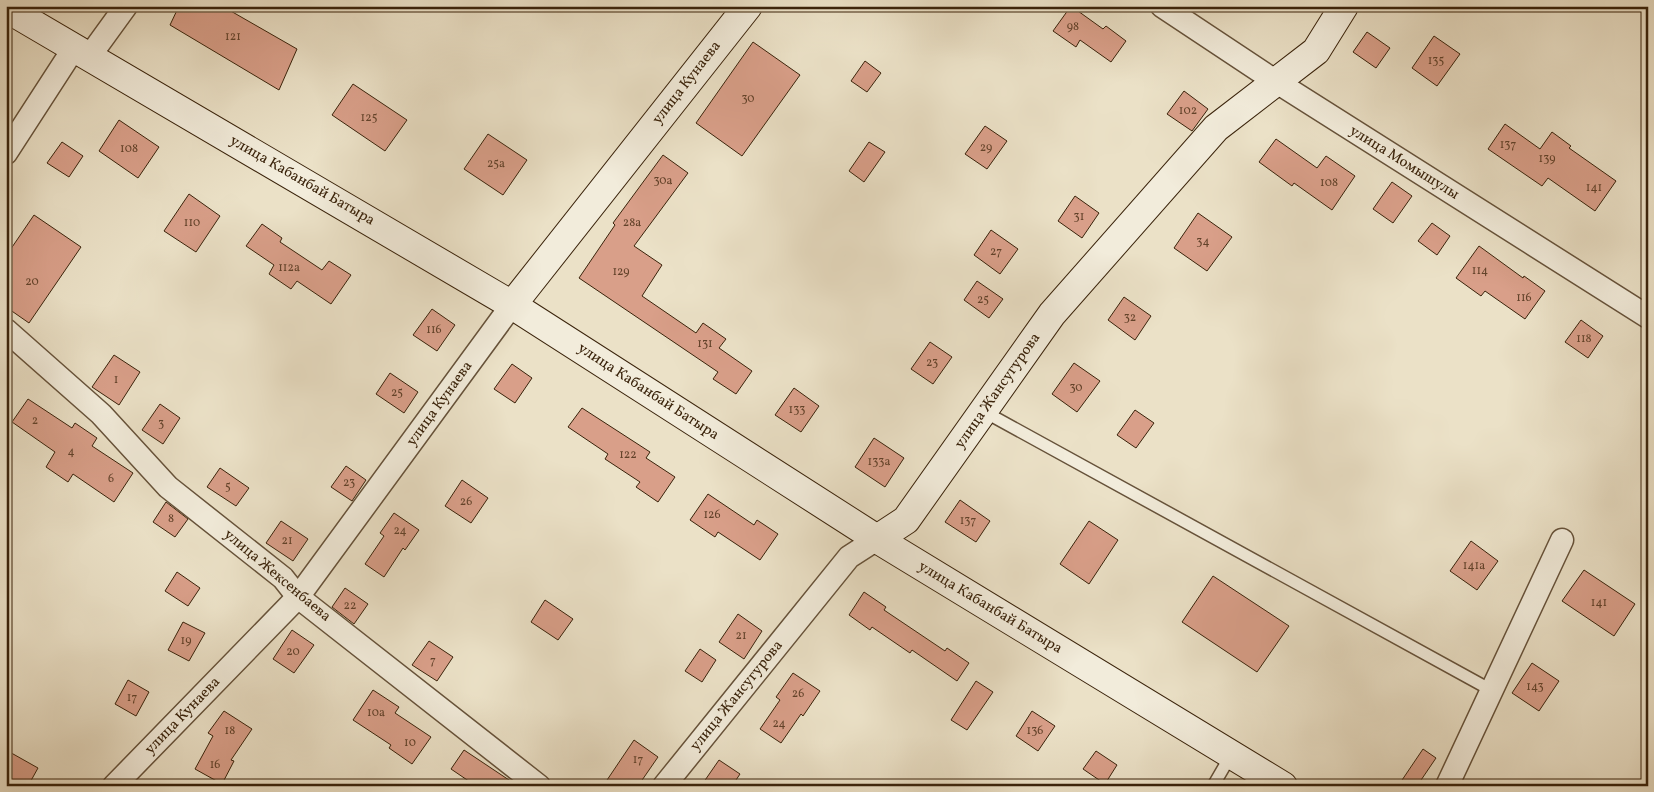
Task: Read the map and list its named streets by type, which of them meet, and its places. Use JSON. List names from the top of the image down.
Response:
{
  "streets": {
    "street": [
      "улица Кунаева",
      "улица Момышулы",
      "улица Кабанбай Батыра",
      "улица Жансугурова",
      "улица Жексенбаева"
    ]
  },
  "crossings": [
    ["улица Кунаева", "улица Кабанбай Батыра"],
    ["улица Кунаева", "улица Жексенбаева"],
    ["улица Момышулы", "улица Жансугурова"],
    ["улица Кабанбай Батыра", "улица Жансугурова"]
  ],
  "house_numbers": [
    "98",
    "121",
    "135",
    "30",
    "102",
    "125",
    "137",
    "29",
    "108",
    "139",
    "25а",
    "30а",
    "108",
    "141",
    "31",
    "110",
    "28а",
    "34",
    "27",
    "112а",
    "114",
    "129",
    "20",
    "116",
    "25",
    "32",
    "116",
    "118",
    "131",
    "23",
    "1",
    "30",
    "25",
    "133",
    "2",
    "3",
    "4",
    "122",
    "133а",
    "6",
    "23",
    "5",
    "26",
    "126",
    "8",
    "137",
    "24",
    "21",
    "141а",
    "141",
    "22",
    "21",
    "19",
    "20",
    "7",
    "143",
    "26",
    "17",
    "10а",
    "24",
    "18",
    "136",
    "10",
    "17",
    "16"
  ]
}
